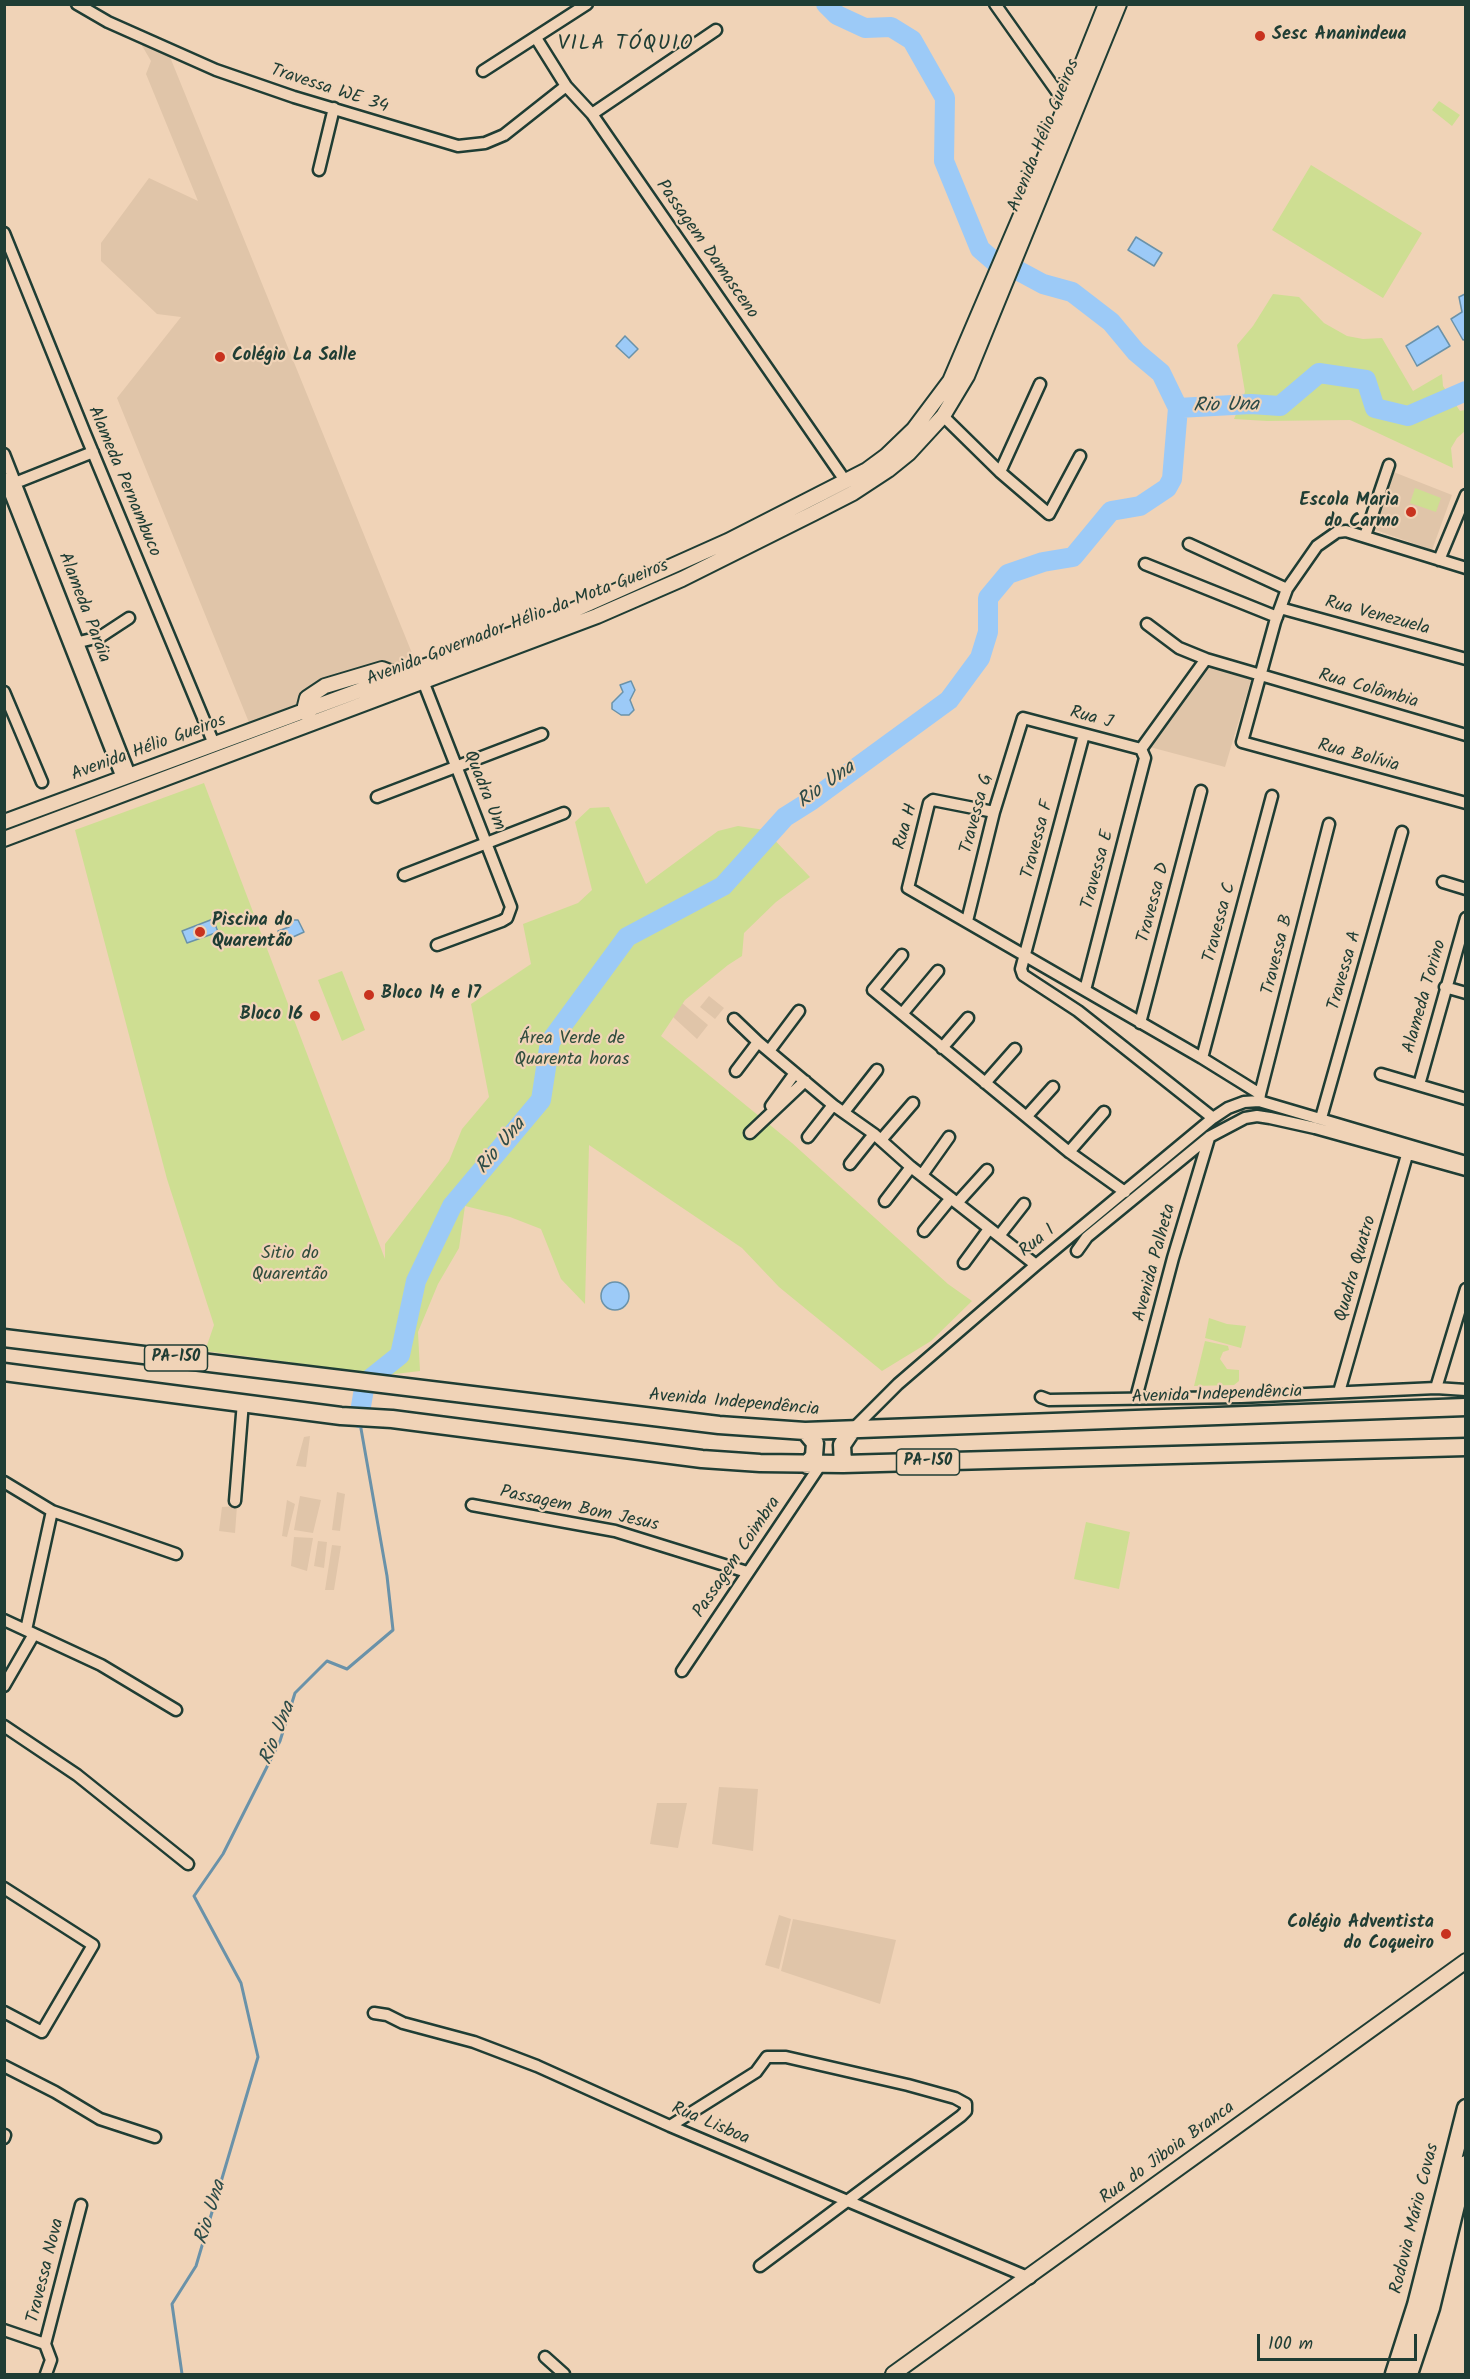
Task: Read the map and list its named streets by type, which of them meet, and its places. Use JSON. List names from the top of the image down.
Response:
{
  "streets": {
    "main road": [
      "Avenida Hélio Gueiros",
      "Avenida Governador Hélio da Mota Gueiros",
      "PA-150",
      "Avenida Independência",
      "Rua do Jiboia Branca",
      "Rodovia Mário Covas"
    ],
    "street": [
      "Travessa WE 34",
      "Passagem Damasceno",
      "Alameda Pernambuco",
      "Alameda Paráia",
      "Rua Venezuela",
      "Rua Colômbia",
      "Rua J",
      "Rua Bolívia",
      "Quadra Um",
      "Travessa G",
      "Rua H",
      "Travessa F",
      "Travessa E",
      "Travessa D",
      "Travessa C",
      "Travessa B",
      "Travessa A",
      "Alameda Torino",
      "Rua I",
      "Avenida Palheta",
      "Quadra Quatro",
      "Passagem Bom Jesus",
      "Passagem Coimbra",
      "Rua Lisboa",
      "Travessa Nova"
    ]
  },
  "crossings": [
    ["Travessa WE 34", "Passagem Damasceno"],
    ["Avenida Hélio Gueiros", "Alameda Pernambuco"],
    ["Avenida Hélio Gueiros", "Alameda Paráia"],
    ["Avenida Hélio Gueiros", "Avenida Governador Hélio da Mota Gueiros"],
    ["Passagem Damasceno", "Avenida Governador Hélio da Mota Gueiros"],
    ["Avenida Governador Hélio da Mota Gueiros", "Quadra Um"],
    ["Rua Colômbia", "Rua Bolívia"],
    ["Rua J", "Travessa G"],
    ["Rua J", "Travessa F"],
    ["Rua J", "Travessa E"],
    ["Travessa G", "Rua H"],
    ["Travessa G", "Rua I"],
    ["Rua H", "Rua I"],
    ["Travessa F", "Rua I"],
    ["Travessa E", "Rua I"],
    ["Travessa D", "Rua I"],
    ["Travessa C", "Rua I"],
    ["Travessa B", "Rua I"],
    ["Travessa A", "Rua I"],
    ["Rua I", "Avenida Independência"],
    ["PA-150", "Passagem Coimbra"],
    ["Passagem Bom Jesus", "Passagem Coimbra"],
    ["Rua Lisboa", "Rua do Jiboia Branca"]
  ],
  "districts": ["VILA TÓQUIO"],
  "water": ["Rio Una"],
  "parks": ["Área Verde de Quarenta horas", "Sitio do Quarentão"],
  "places": [
    "Sesc Ananindeua",
    "Colégio La Salle",
    "Escola Maria do Carmo",
    "Piscina do Quarentão",
    "Bloco 14 e 17",
    "Bloco 16",
    "Colégio Adventista do Coqueiro"
  ],
  "scale_bar": "100 m"
}
